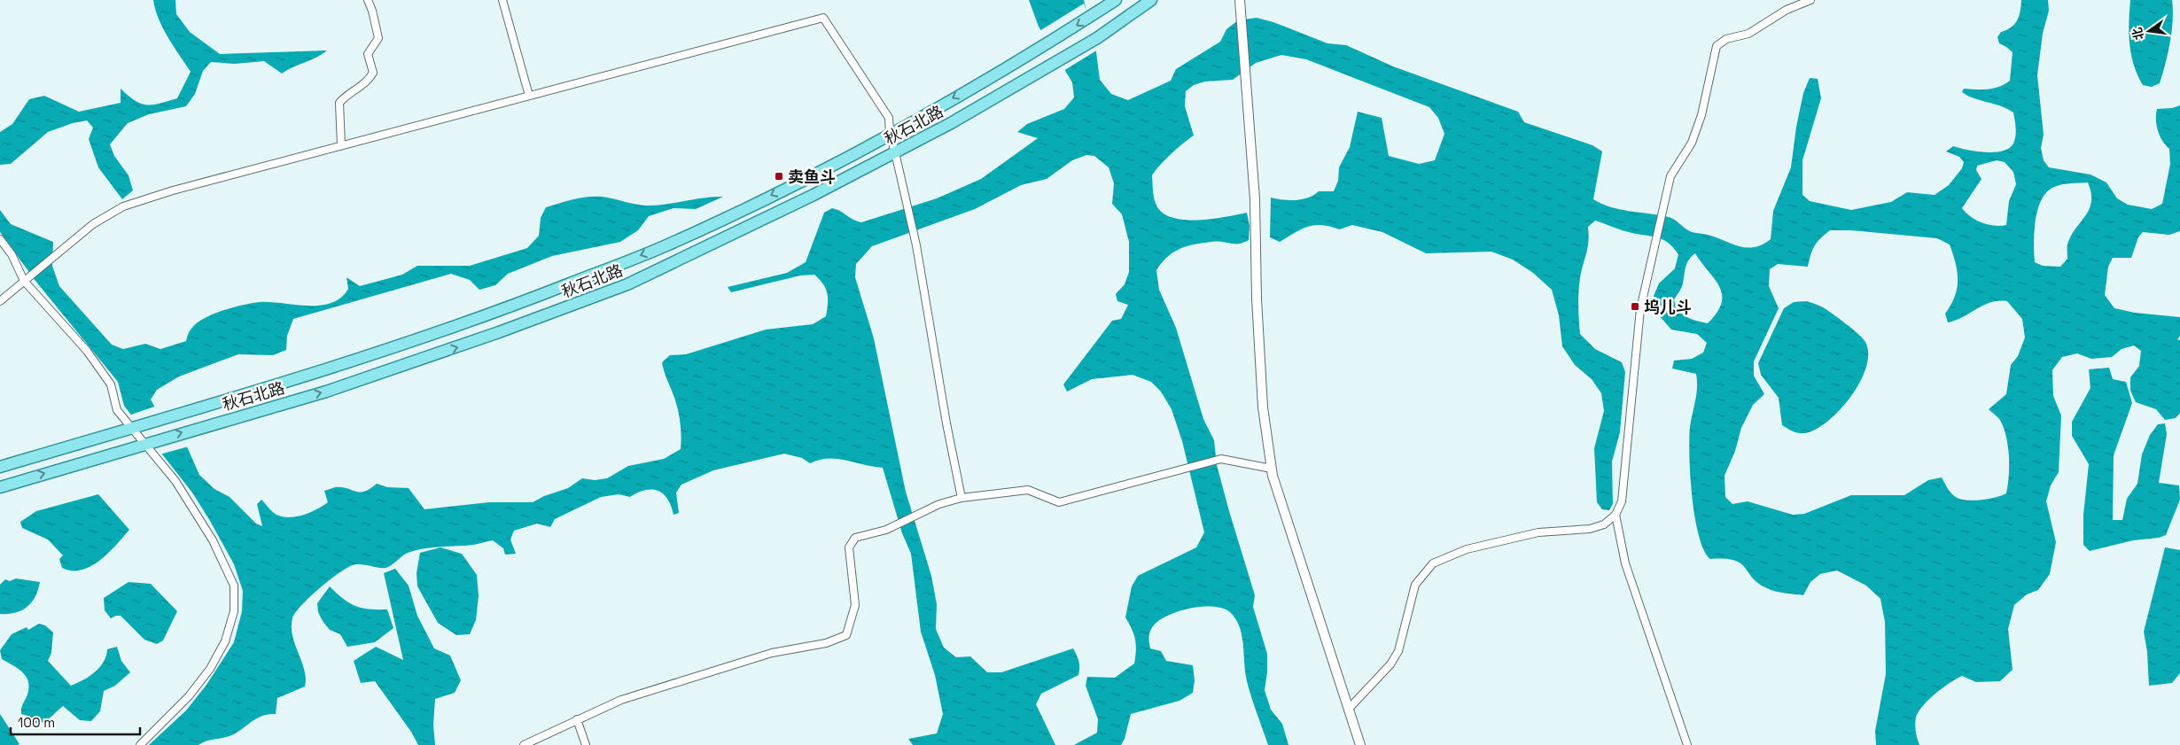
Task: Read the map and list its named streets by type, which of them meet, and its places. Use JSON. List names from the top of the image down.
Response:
{
  "streets": {
    "main road": ["秋石北路"]
  },
  "places": {
    "transit": ["卖鱼斗", "坞儿斗"]
  },
  "scale_bar": "100 m",
  "north": "left"
}
